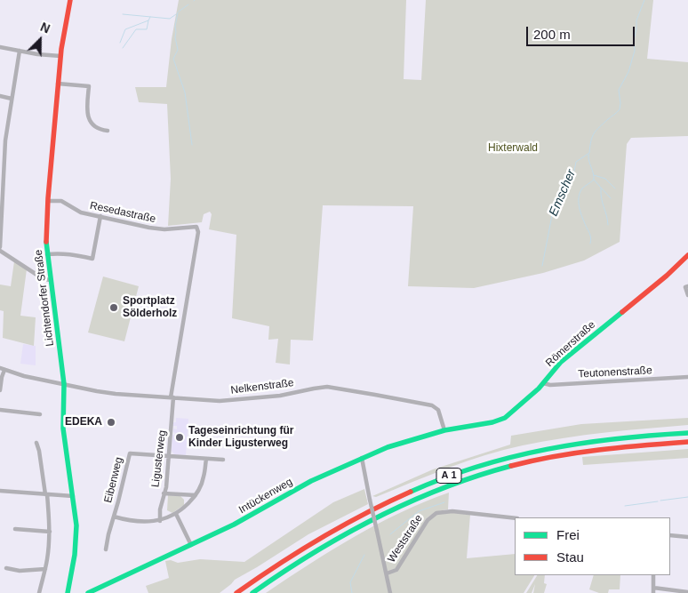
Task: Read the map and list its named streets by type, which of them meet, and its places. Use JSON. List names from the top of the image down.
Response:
{
  "streets": {
    "main road": [
      "Lichtendorfer Straße",
      "Römerstraße",
      "A 1",
      "Intückenweg"
    ],
    "street": [
      "Resedastraße",
      "Teutonenstraße",
      "Nelkenstraße",
      "Ligusterweg",
      "Eibenweg",
      "Weststraße"
    ]
  },
  "crossings": [
    ["Resedastraße", "Lichtendorfer Straße"],
    ["Resedastraße", "Ligusterweg"],
    ["Lichtendorfer Straße", "Nelkenstraße"],
    ["Römerstraße", "Teutonenstraße"],
    ["Römerstraße", "Intückenweg"],
    ["Nelkenstraße", "Ligusterweg"],
    ["Nelkenstraße", "Intückenweg"],
    ["Ligusterweg", "Eibenweg"]
  ],
  "water": ["Emscher"],
  "parks": ["Hixterwald"],
  "places": ["Sportplatz Sölderholz", "EDEKA", "Tageseinrichtung für Kinder Ligusterweg"],
  "legend": ["Frei", "Stau"],
  "scale_bar": "200 m",
  "north": "top right"
}
